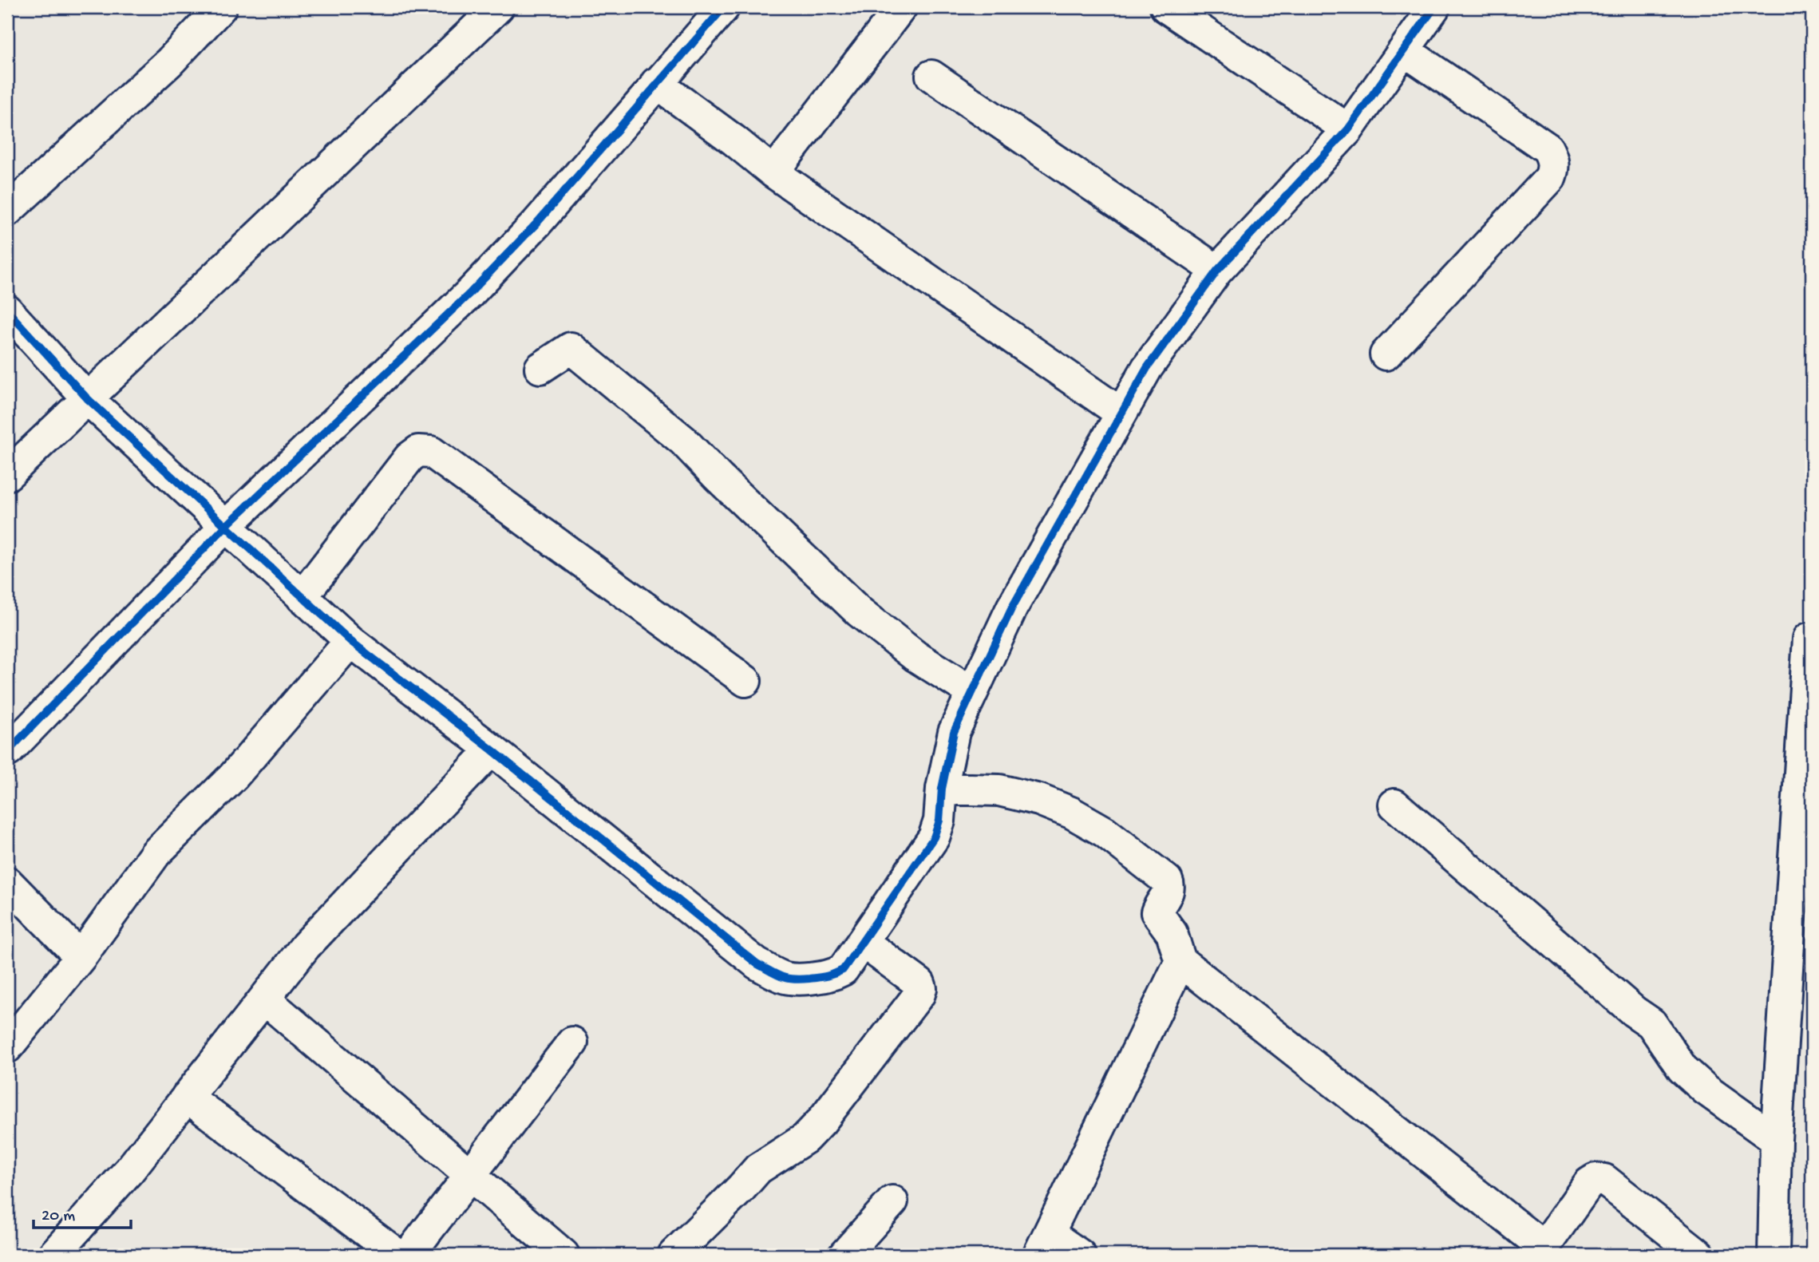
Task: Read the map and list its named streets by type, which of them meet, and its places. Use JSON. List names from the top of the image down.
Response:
{
  "scale_bar": "20 m"
}
